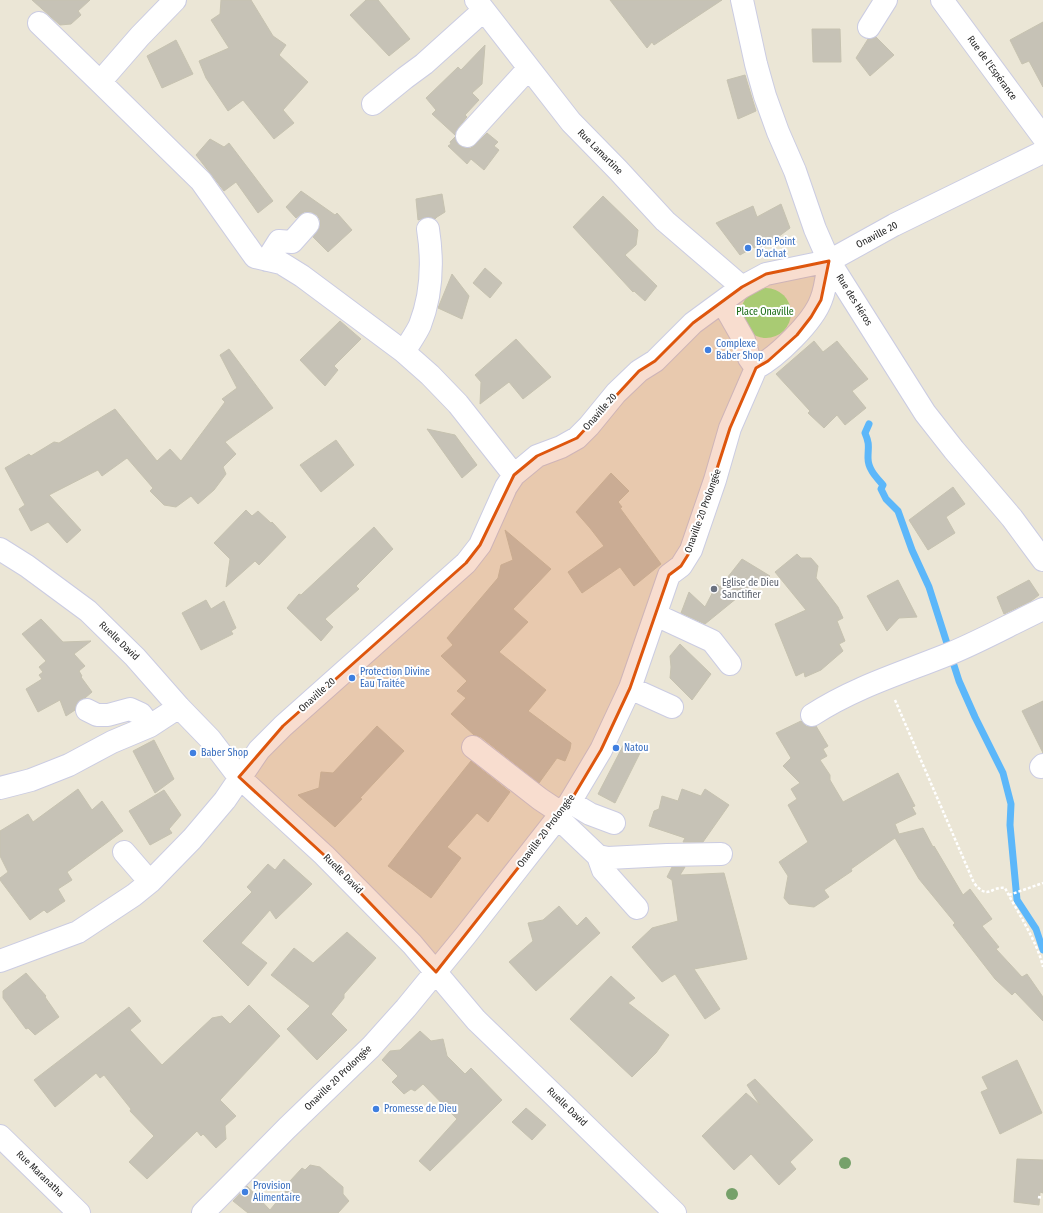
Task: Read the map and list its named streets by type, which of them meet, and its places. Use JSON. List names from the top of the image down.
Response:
{
  "streets": {
    "street": [
      "Rue de l'Espérance",
      "Rue Lamartine",
      "Onaville 20",
      "Rue des Héros",
      "Onaville 20 Prolongée",
      "Ruelle David",
      "Rue Maranatha"
    ]
  },
  "crossings": [
    ["Rue Lamartine", "Onaville 20"],
    ["Onaville 20", "Rue des Héros"],
    ["Onaville 20", "Ruelle David"],
    ["Onaville 20 Prolongée", "Ruelle David"]
  ],
  "parks": ["Place Onaville"],
  "places": [
    "Bon Point D'achat",
    "Complexe Baber Shop",
    "Eglise de Dieu Sanctifier",
    "Protection Divine Eau Traitée",
    "Natou",
    "Baber Shop",
    "Promesse de Dieu",
    "Provision Alimentaire"
  ]
}
